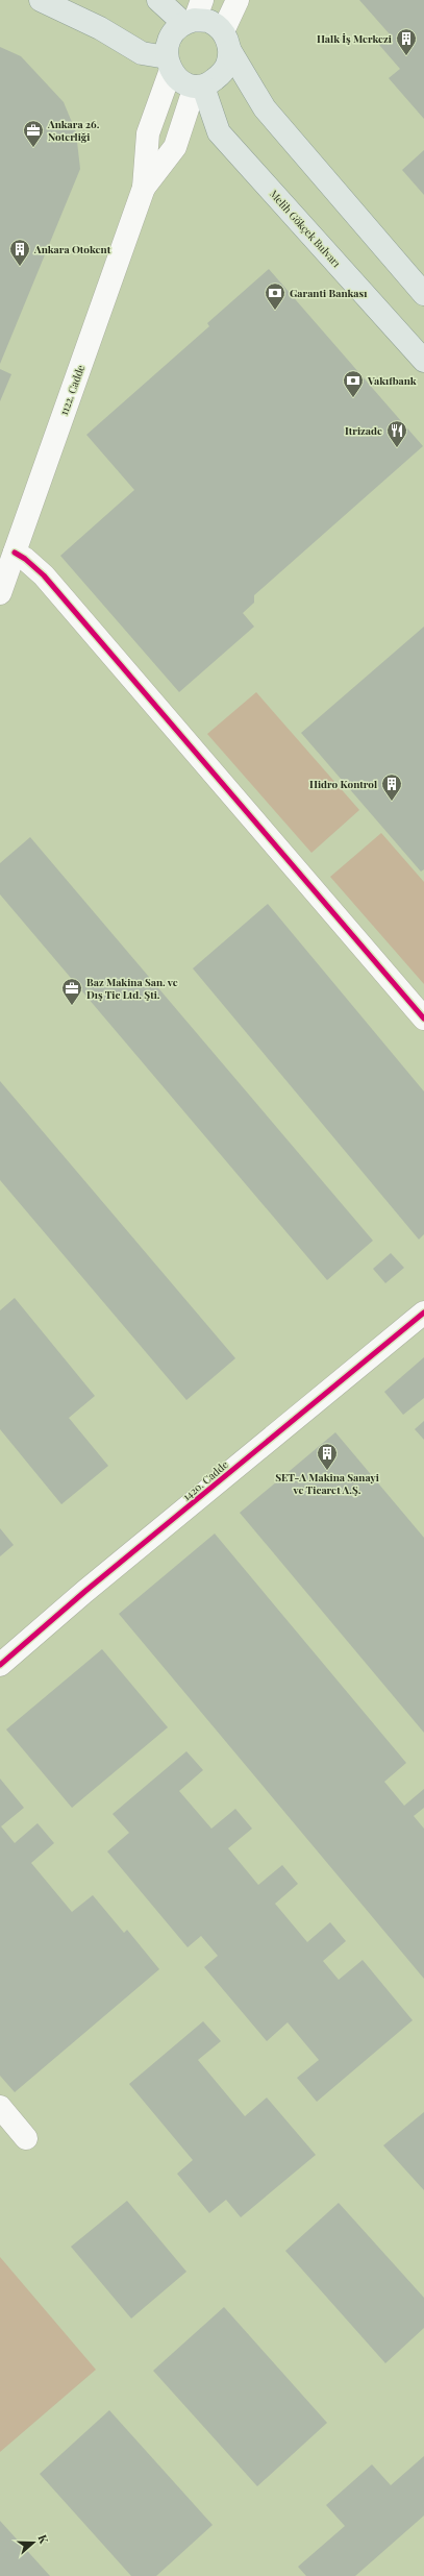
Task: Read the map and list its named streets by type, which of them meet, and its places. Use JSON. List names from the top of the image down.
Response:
{
  "streets": {
    "main road": ["Melih Gökçek Bulvarı"],
    "street": ["1122. Cadde", "1420. Cadde"]
  },
  "crossings": [
    ["Melih Gökçek Bulvarı", "1122. Cadde"]
  ],
  "places": {
    "building": [
      "Halk İş Merkezi",
      "Ankara Otokent",
      "Hidro Kontrol",
      "SET-A Makina Sanayi ve Ticaret A.Ş."
    ],
    "office": ["Ankara 26. Noterliği", "Baz Makina San. ve Dış Tic Ltd. Şti."],
    "bank": ["Garanti Bankası", "Vakıfbank"],
    "restaurant": ["Itrizade"]
  },
  "north": "right"
}
